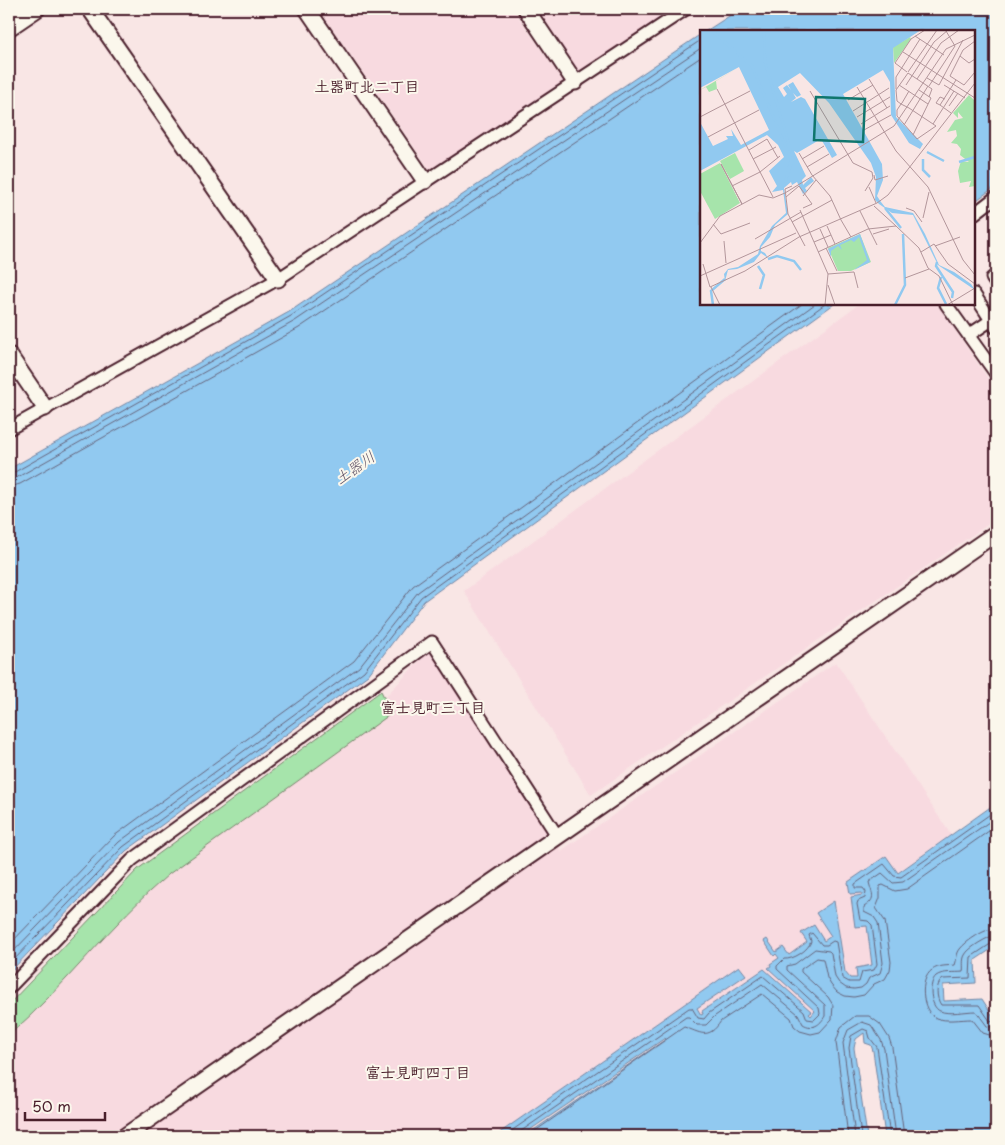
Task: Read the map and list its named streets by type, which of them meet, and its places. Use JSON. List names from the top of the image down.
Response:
{
  "districts": ["土器町北二丁目", "富士見町三丁目", "富士見町四丁目"],
  "water": ["土器川"],
  "scale_bar": "50 m"
}
